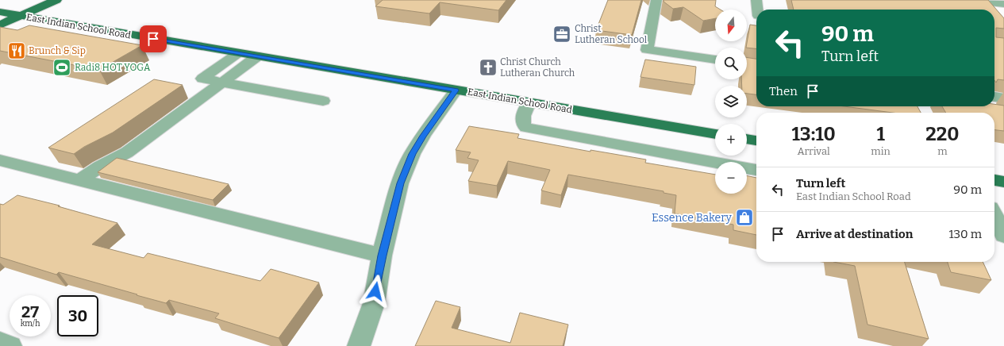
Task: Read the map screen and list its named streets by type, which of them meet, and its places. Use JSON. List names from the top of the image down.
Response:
{
  "streets": {
    "main road": ["East Indian School Road"]
  },
  "places": {
    "office": ["Christ Lutheran School"],
    "restaurant": ["Brunch & Sip"],
    "sports": ["Radi8 HOT YOGA"],
    "church": ["Christ Church Lutheran Church"],
    "shop": ["Essence Bakery"]
  },
  "north": "bottom",
  "page": {
    "map_buttons": ["+", "−"],
    "turn": ["90 m", "Turn left"],
    "then": "Then",
    "eta": [
      "13:10",
      "Arrival",
      "1",
      "min",
      "220",
      "m"
    ],
    "list": [
      {
        "name": "Turn left",
        "note": "East Indian School Road",
        "value": "90 m"
      },
      {
        "name": "Arrive at destination",
        "value": "130 m"
      }
    ],
    "speed": "27 km/h",
    "limit": "30"
  }
}
